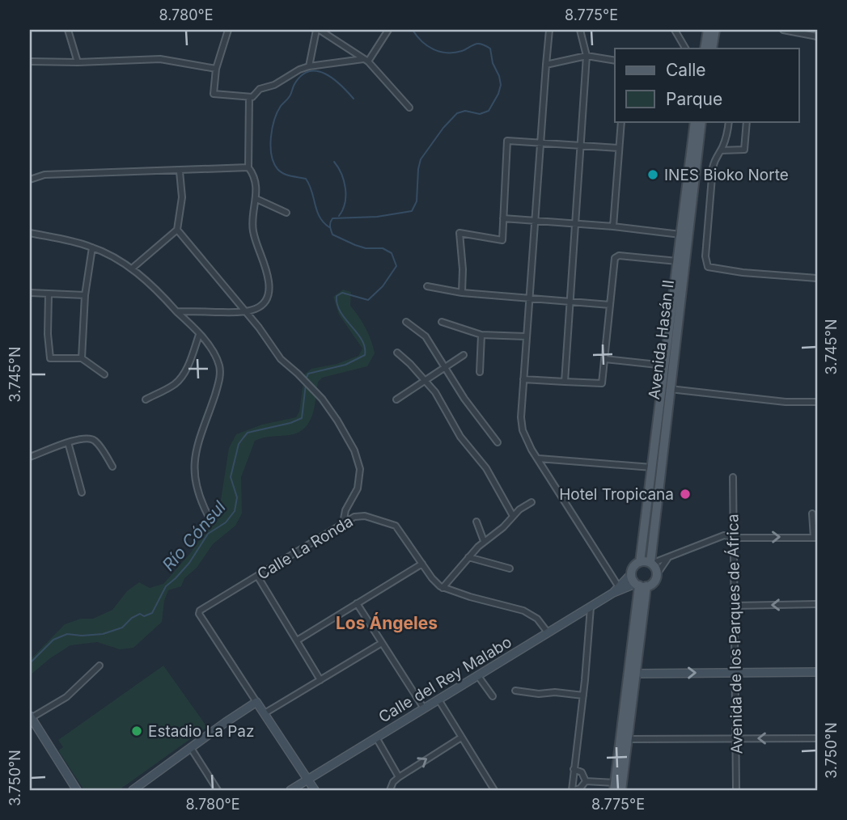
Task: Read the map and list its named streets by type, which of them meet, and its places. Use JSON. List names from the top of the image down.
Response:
{
  "streets": {
    "main road": ["Avenida Hasán II"],
    "street": ["Calle La Ronda", "Avenida de los Parques de África", "Calle del Rey Malabo"]
  },
  "crossings": [
    ["Avenida Hasán II", "Calle del Rey Malabo"]
  ],
  "districts": ["Los Ángeles"],
  "water": ["Río Cónsul"],
  "places": ["INES Bioko Norte", "Hotel Tropicana", "Estadio La Paz"],
  "legend": ["Calle", "Parque"],
  "coordinates": [
    "8.780°E",
    "8.775°E",
    "3.745°N",
    "3.750°N"
  ]
}
